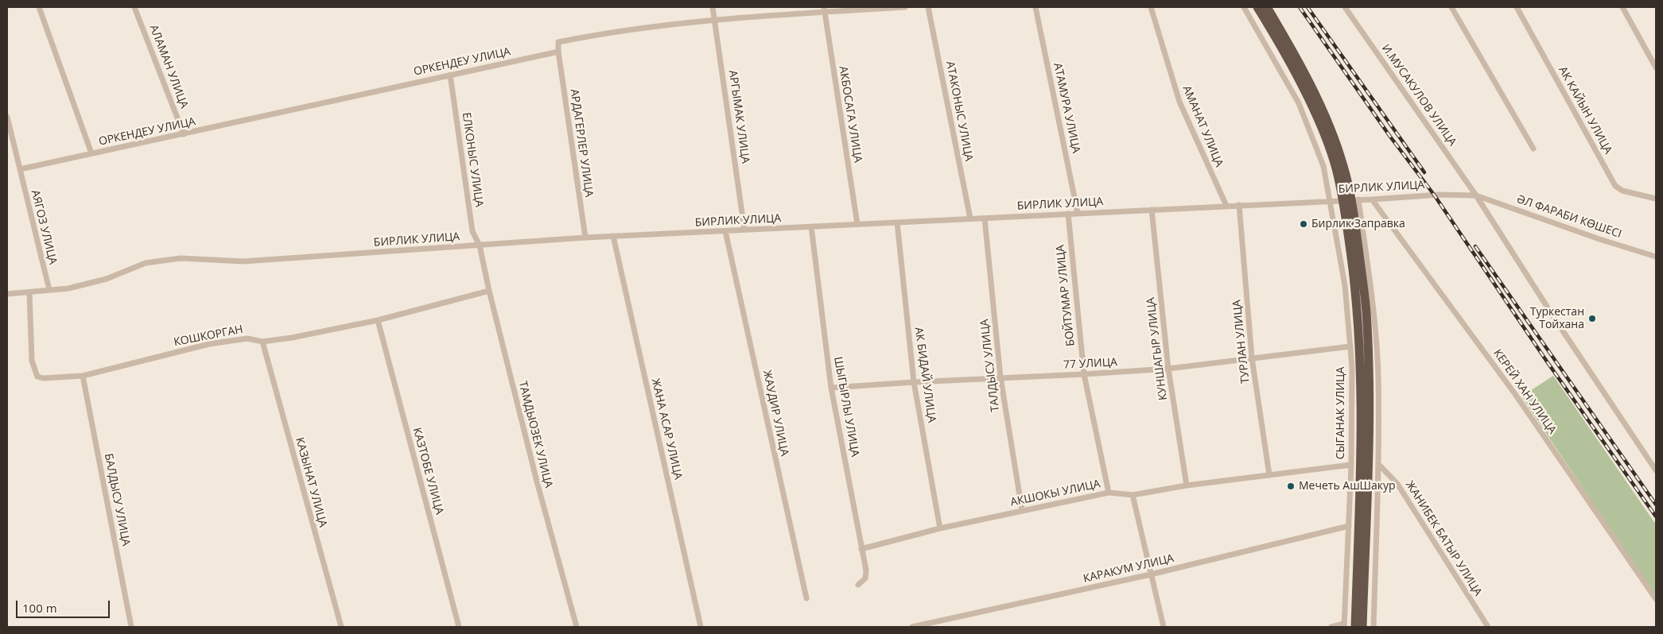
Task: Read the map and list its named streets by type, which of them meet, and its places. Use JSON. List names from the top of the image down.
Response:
{
  "streets": {
    "street": [
      "ОРКЕНДЕУ УЛИЦА",
      "АЛАМАН УЛИЦА",
      "И.МУСАКУЛОВ УЛИЦА",
      "АТАМУРА УЛИЦА",
      "АК КАЙЫН УЛИЦА",
      "АТАКОНЫС УЛИЦА",
      "АКБОСАГА УЛИЦА",
      "АРГЫМАК УЛИЦА",
      "АМАНАТ УЛИЦА",
      "АРДАГЕРЛЕР УЛИЦА",
      "ЕЛКОНЫС УЛИЦА",
      "БИРЛИК УЛИЦА",
      "ӘЛ ФАРАБИ КӨШЕСІ",
      "АЯГОЗ УЛИЦА",
      "БОЙТУМАР УЛИЦА",
      "КОШКОРГАН",
      "ТУРЛАН УЛИЦА",
      "КУНШАГЫР УЛИЦА",
      "77 УЛИЦА",
      "ТАЛДЫСУ УЛИЦА",
      "АК БИДАЙ УЛИЦА",
      "КЕРЕЙ ХАН УЛИЦА",
      "ШЫГЫРЛЫ УЛИЦА",
      "ЖАУДИР УЛИЦА",
      "СЫГАНАК УЛИЦА",
      "ЖАНА АСАР УЛИЦА",
      "ТАМДЫОЗЕК УЛИЦА",
      "КАЗТОБЕ УЛИЦА",
      "КАЗЫНАТ УЛИЦА",
      "АКШОКЫ УЛИЦА",
      "БАЛДЫСУ УЛИЦА",
      "ЖАНИБЕК БАТЫР УЛИЦА",
      "КАРАКУМ УЛИЦА"
    ]
  },
  "crossings": [
    ["ОРКЕНДЕУ УЛИЦА", "АЛАМАН УЛИЦА"],
    ["ОРКЕНДЕУ УЛИЦА", "АРДАГЕРЛЕР УЛИЦА"],
    ["ОРКЕНДЕУ УЛИЦА", "ЕЛКОНЫС УЛИЦА"],
    ["ОРКЕНДЕУ УЛИЦА", "АЯГОЗ УЛИЦА"],
    ["И.МУСАКУЛОВ УЛИЦА", "БИРЛИК УЛИЦА"],
    ["И.МУСАКУЛОВ УЛИЦА", "ӘЛ ФАРАБИ КӨШЕСІ"],
    ["АТАМУРА УЛИЦА", "БИРЛИК УЛИЦА"],
    ["АТАКОНЫС УЛИЦА", "БИРЛИК УЛИЦА"],
    ["АКБОСАГА УЛИЦА", "БИРЛИК УЛИЦА"],
    ["АРГЫМАК УЛИЦА", "БИРЛИК УЛИЦА"],
    ["АМАНАТ УЛИЦА", "БИРЛИК УЛИЦА"],
    ["АРДАГЕРЛЕР УЛИЦА", "БИРЛИК УЛИЦА"],
    ["ЕЛКОНЫС УЛИЦА", "БИРЛИК УЛИЦА"],
    ["ЕЛКОНЫС УЛИЦА", "ТАМДЫОЗЕК УЛИЦА"],
    ["БИРЛИК УЛИЦА", "ӘЛ ФАРАБИ КӨШЕСІ"],
    ["БИРЛИК УЛИЦА", "АЯГОЗ УЛИЦА"],
    ["БИРЛИК УЛИЦА", "БОЙТУМАР УЛИЦА"],
    ["БИРЛИК УЛИЦА", "КОШКОРГАН"],
    ["БИРЛИК УЛИЦА", "ТУРЛАН УЛИЦА"],
    ["БИРЛИК УЛИЦА", "КУНШАГЫР УЛИЦА"],
    ["БИРЛИК УЛИЦА", "ТАЛДЫСУ УЛИЦА"],
    ["БИРЛИК УЛИЦА", "АК БИДАЙ УЛИЦА"],
    ["БИРЛИК УЛИЦА", "КЕРЕЙ ХАН УЛИЦА"],
    ["БИРЛИК УЛИЦА", "ШЫГЫРЛЫ УЛИЦА"],
    ["БИРЛИК УЛИЦА", "ЖАУДИР УЛИЦА"],
    ["БИРЛИК УЛИЦА", "СЫГАНАК УЛИЦА"],
    ["БИРЛИК УЛИЦА", "ЖАНА АСАР УЛИЦА"],
    ["БИРЛИК УЛИЦА", "ТАМДЫОЗЕК УЛИЦА"],
    ["БОЙТУМАР УЛИЦА", "77 УЛИЦА"],
    ["БОЙТУМАР УЛИЦА", "АКШОКЫ УЛИЦА"],
    ["КОШКОРГАН", "ТАМДЫОЗЕК УЛИЦА"],
    ["КОШКОРГАН", "КАЗТОБЕ УЛИЦА"],
    ["КОШКОРГАН", "КАЗЫНАТ УЛИЦА"],
    ["КОШКОРГАН", "БАЛДЫСУ УЛИЦА"],
    ["ТУРЛАН УЛИЦА", "77 УЛИЦА"],
    ["ТУРЛАН УЛИЦА", "АКШОКЫ УЛИЦА"],
    ["КУНШАГЫР УЛИЦА", "77 УЛИЦА"],
    ["КУНШАГЫР УЛИЦА", "АКШОКЫ УЛИЦА"],
    ["77 УЛИЦА", "ТАЛДЫСУ УЛИЦА"],
    ["77 УЛИЦА", "АК БИДАЙ УЛИЦА"],
    ["77 УЛИЦА", "ШЫГЫРЛЫ УЛИЦА"],
    ["77 УЛИЦА", "СЫГАНАК УЛИЦА"],
    ["ТАЛДЫСУ УЛИЦА", "АКШОКЫ УЛИЦА"],
    ["АК БИДАЙ УЛИЦА", "АКШОКЫ УЛИЦА"],
    ["ШЫГЫРЛЫ УЛИЦА", "АКШОКЫ УЛИЦА"],
    ["СЫГАНАК УЛИЦА", "АКШОКЫ УЛИЦА"],
    ["СЫГАНАК УЛИЦА", "КАРАКУМ УЛИЦА"]
  ],
  "places": ["Бирлик Заправка", "Туркестан Тойхана", "Мечеть АшШакур"],
  "scale_bar": "100 m"
}
